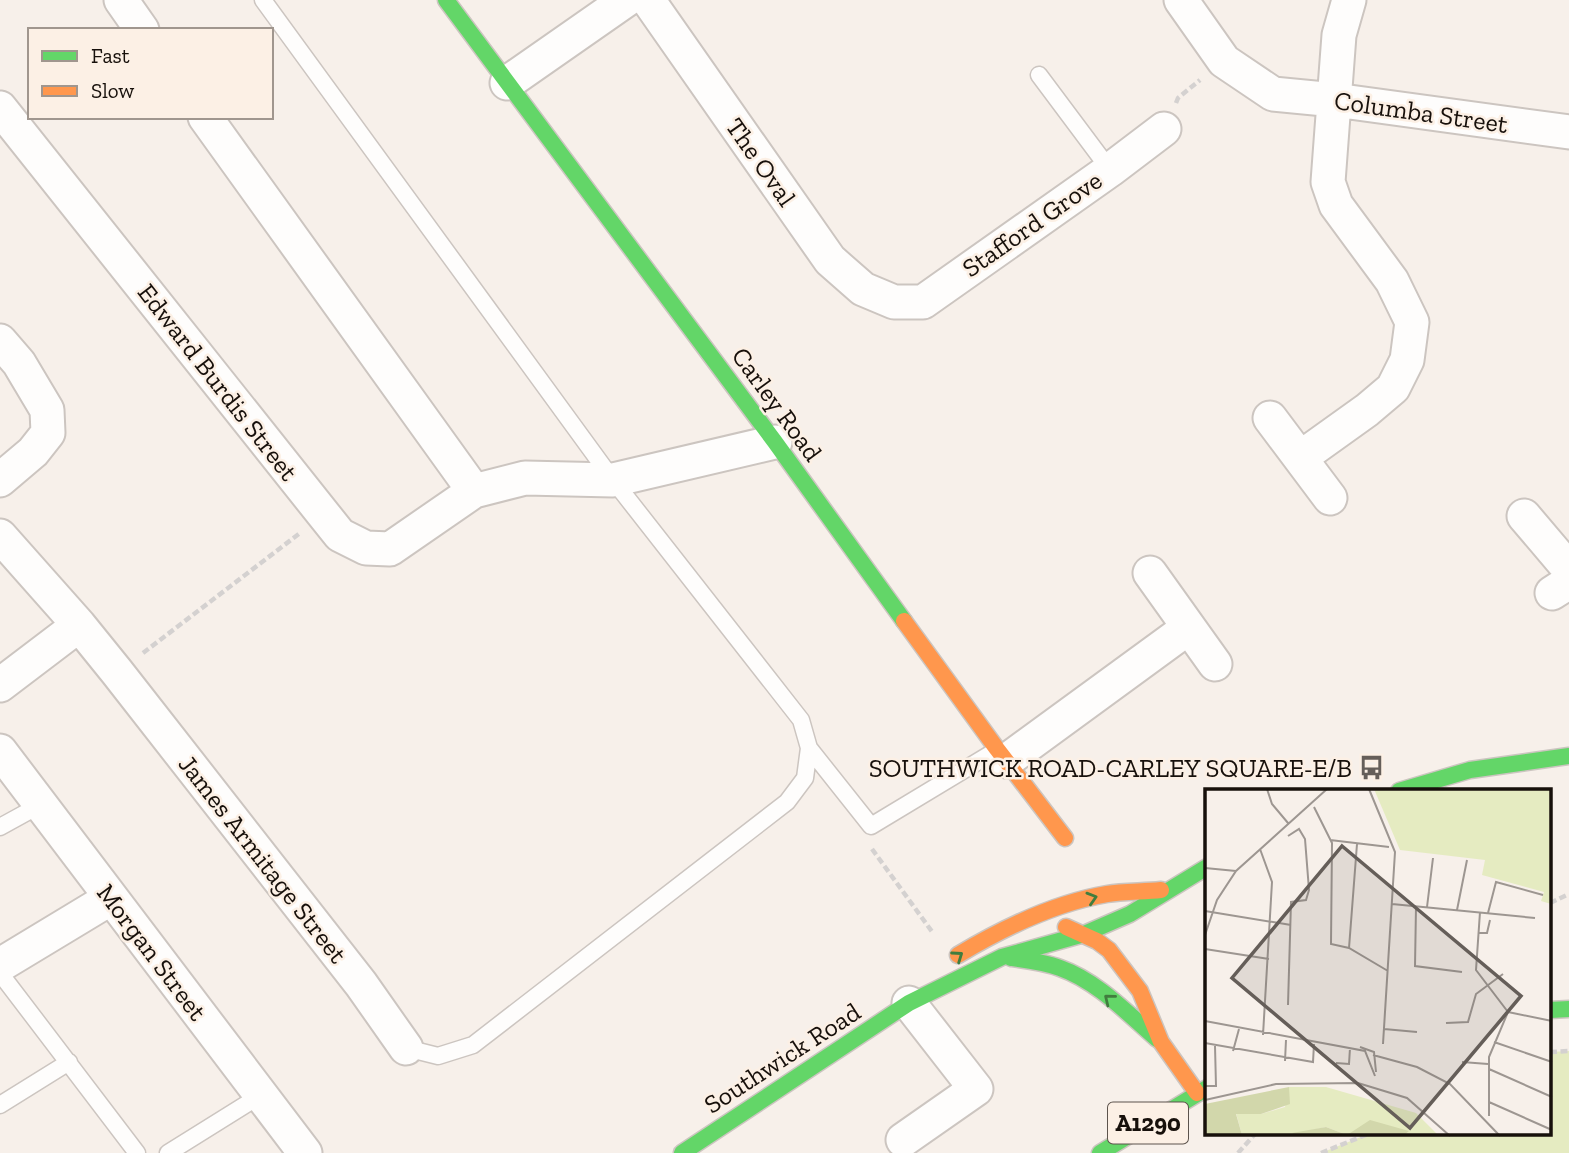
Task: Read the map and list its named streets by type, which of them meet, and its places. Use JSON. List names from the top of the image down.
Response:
{
  "streets": {
    "street": [
      "Columba Street",
      "The Oval",
      "Stafford Grove",
      "Edward Burdis Street",
      "Carley Road",
      "James Armitage Street",
      "Morgan Street",
      "Southwick Road",
      "A1290"
    ]
  },
  "crossings": [
    ["The Oval", "Stafford Grove"],
    ["Edward Burdis Street", "Carley Road"]
  ],
  "places": {
    "bus stop": ["SOUTHWICK ROAD-CARLEY SQUARE-E/B"]
  },
  "legend": ["Fast", "Slow"]
}
